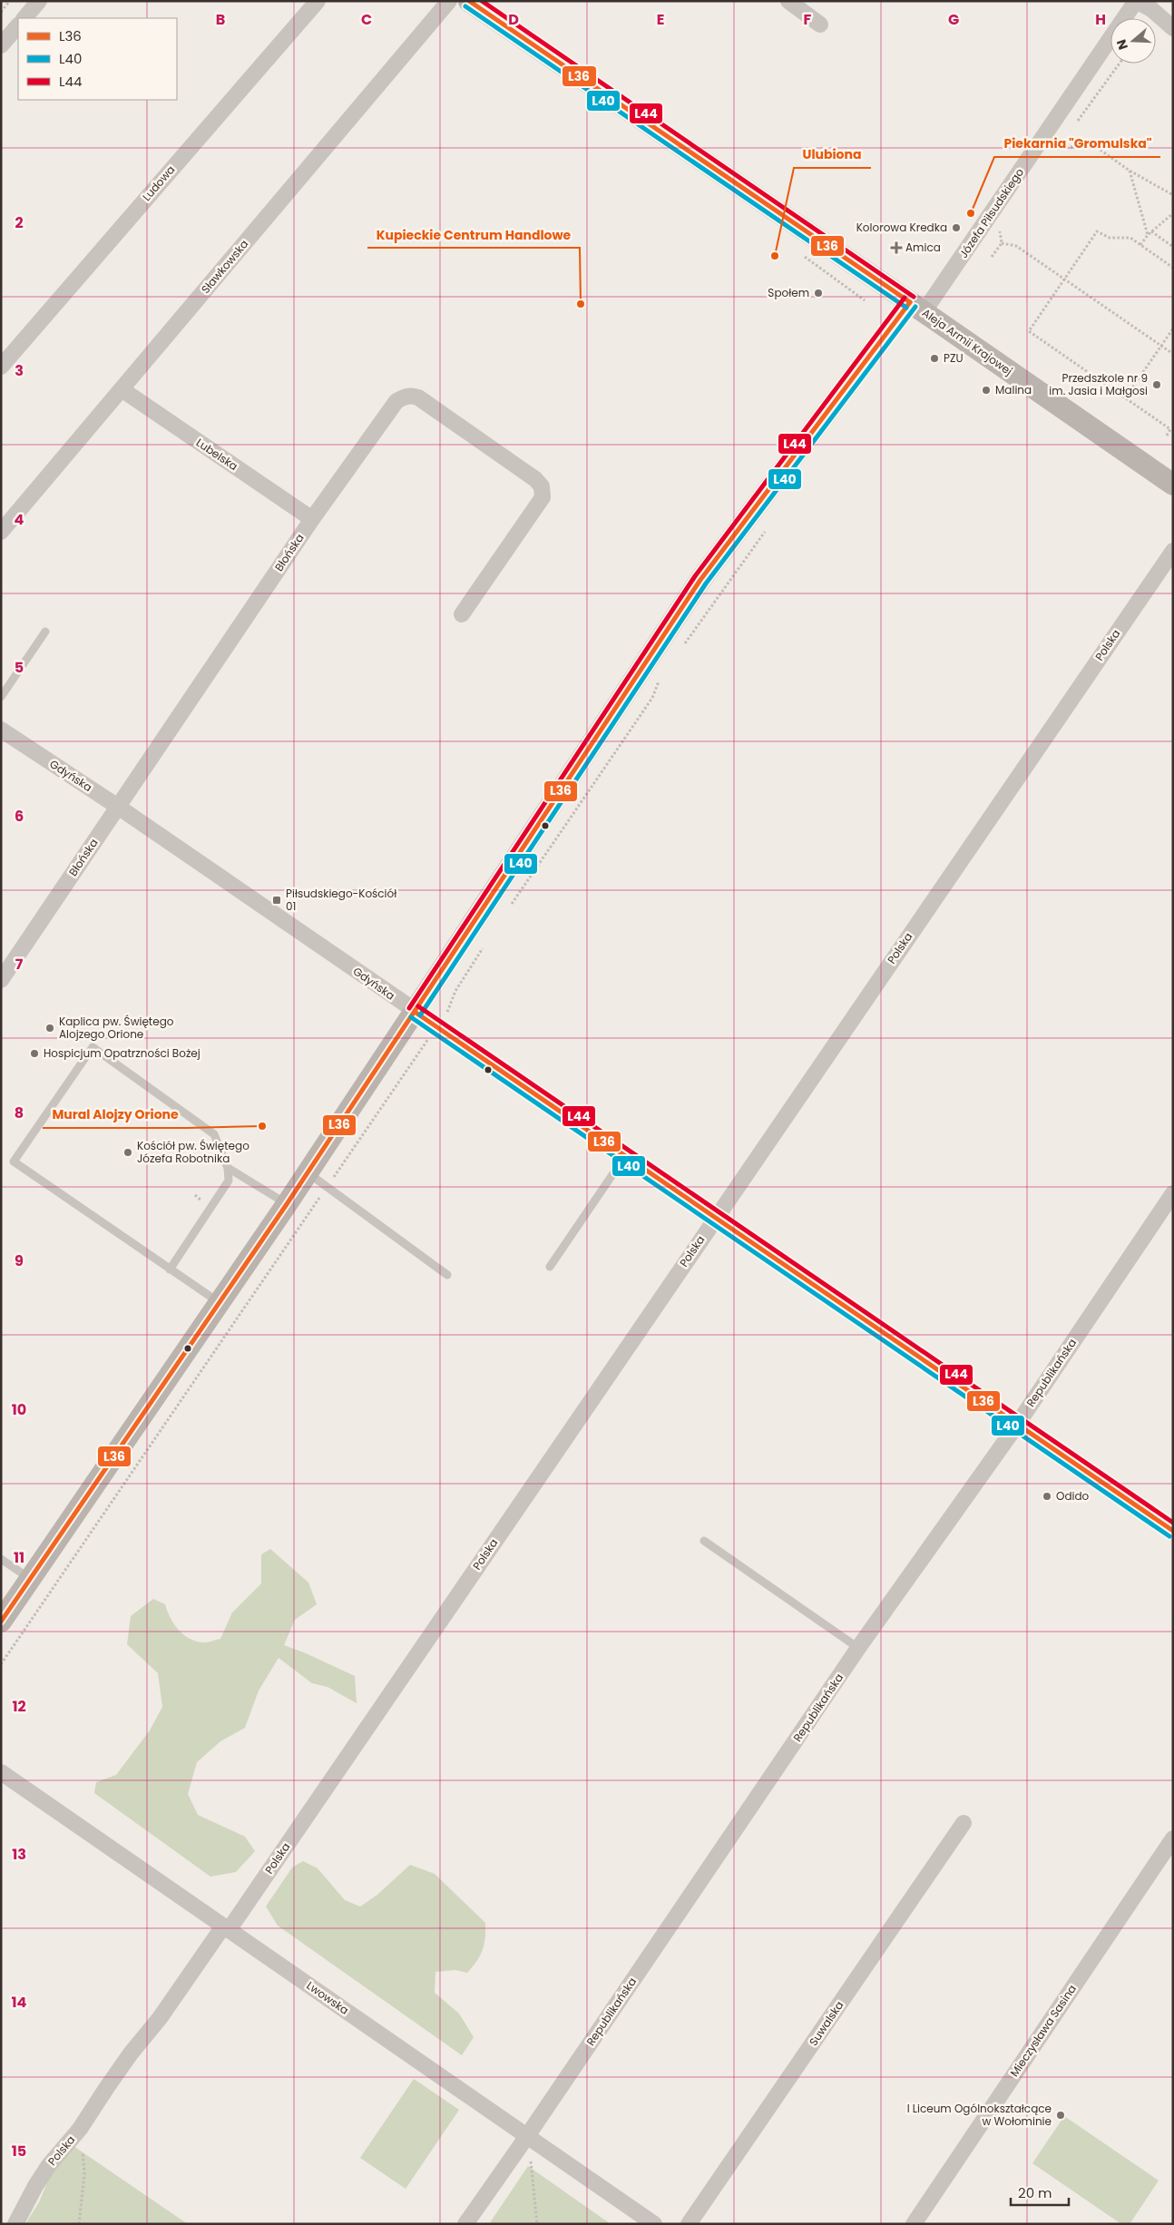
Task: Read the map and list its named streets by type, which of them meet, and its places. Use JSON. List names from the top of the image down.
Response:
{
  "streets": {
    "street": [
      "Ludowa",
      "Józefa Piłsudskiego",
      "Sławkowska",
      "Aleja Armii Krajowej",
      "Lubelska",
      "Błońska",
      "Polska",
      "Gdyńska",
      "Republikańska",
      "Lwowska",
      "Suwalska",
      "Mieczysława Sasina"
    ]
  },
  "crossings": [
    ["Józefa Piłsudskiego", "Aleja Armii Krajowej"],
    ["Józefa Piłsudskiego", "Gdyńska"],
    ["Sławkowska", "Lubelska"],
    ["Lubelska", "Błońska"],
    ["Błońska", "Gdyńska"],
    ["Polska", "Gdyńska"],
    ["Polska", "Lwowska"],
    ["Gdyńska", "Republikańska"],
    ["Republikańska", "Lwowska"]
  ],
  "places": {
    "other": [
      "Piekarnia \"Gromulska\"",
      "Kolorowa Kredka",
      "Ulubiona",
      "Społem",
      "Kupieckie Centrum Handlowe",
      "PZU",
      "Przedszkole nr 9 im. Jasia i Małgosi",
      "Malina",
      "Kaplica pw. Świętego Alojzego Orione",
      "Hospicjum Opatrzności Bożej",
      "Mural Alojzy Orione",
      "Kościół pw. Świętego Józefa Robotnika",
      "Odido",
      "I Liceum Ogólnokształcące w Wołominie"
    ],
    "health": ["Amica"],
    "transit": ["Piłsudskiego-Kościół 01"]
  },
  "lines": ["transit line L36", "transit line L44", "transit line L40"],
  "legend": ["L36", "L40", "L44"],
  "scale_bar": "20 m",
  "north": "left",
  "grid": {
    "columns": [
      "B",
      "C",
      "D",
      "E",
      "F",
      "G",
      "H"
    ],
    "rows": [
      "2",
      "3",
      "4",
      "5",
      "6",
      "7",
      "8",
      "9",
      "10",
      "11",
      "12",
      "13",
      "14",
      "15"
    ]
  }
}
